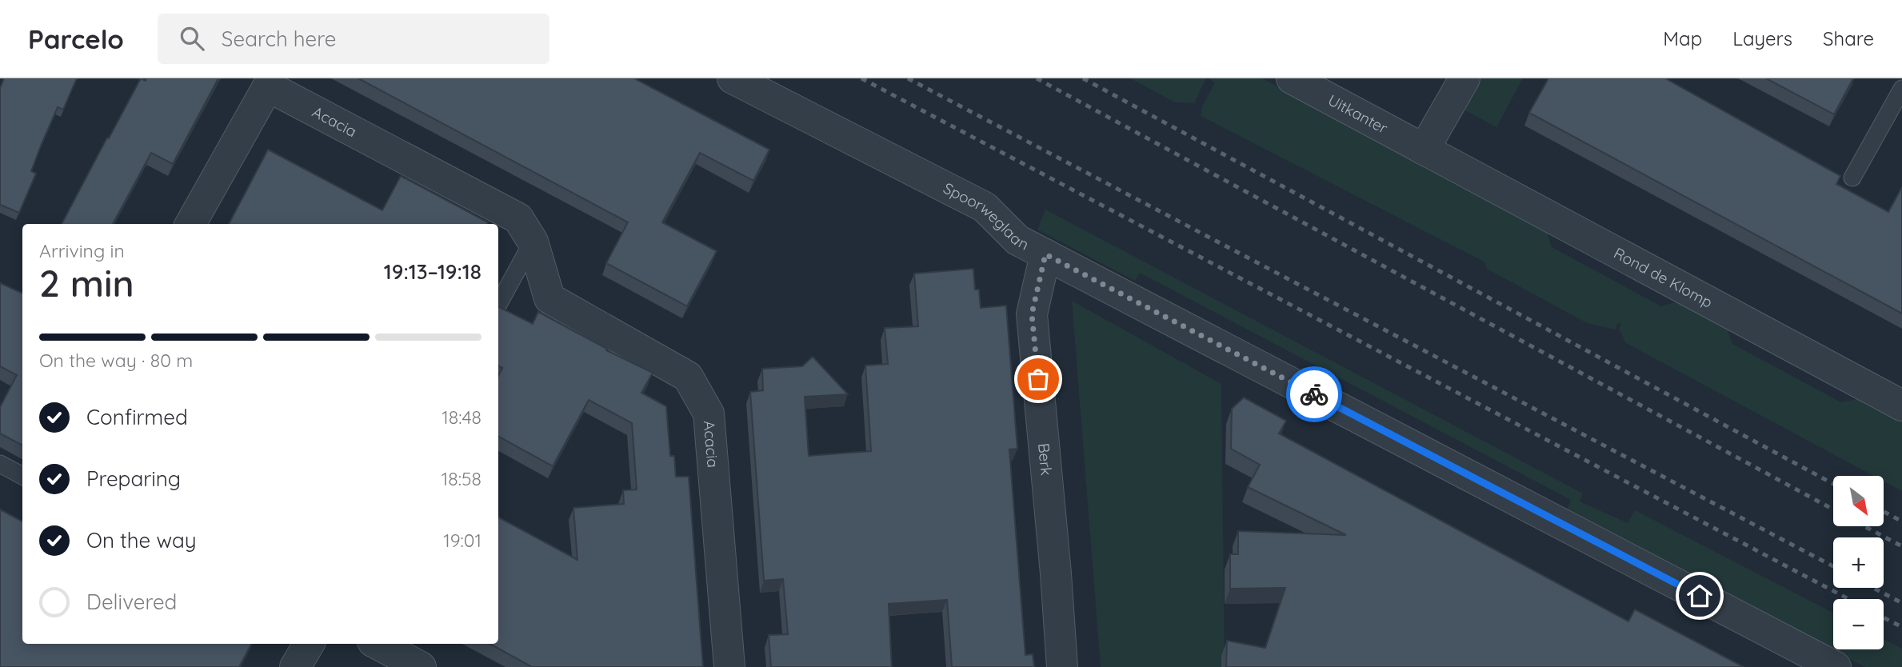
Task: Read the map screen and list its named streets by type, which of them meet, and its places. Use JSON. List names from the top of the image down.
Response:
{
  "streets": {
    "street": [
      "Uitkanter",
      "Acacia",
      "Spoorweglaan",
      "Rond de Klomp",
      "Berk"
    ]
  },
  "crossings": [
    ["Uitkanter", "Rond de Klomp"],
    ["Spoorweglaan", "Berk"]
  ],
  "north": "bottom right",
  "page": {
    "header": "Parcelo",
    "search": "Search here",
    "nav": ["Map", "Layers", "Share"],
    "heading": ["2 min", "Arriving in", "19:13–19:18"],
    "bar": "On the way · 80 m",
    "list": [
      ["Confirmed", "18:48"],
      ["Preparing", "18:58"],
      ["On the way", "19:01"],
      "Delivered"
    ],
    "map_buttons": ["+", "−"]
  }
}
